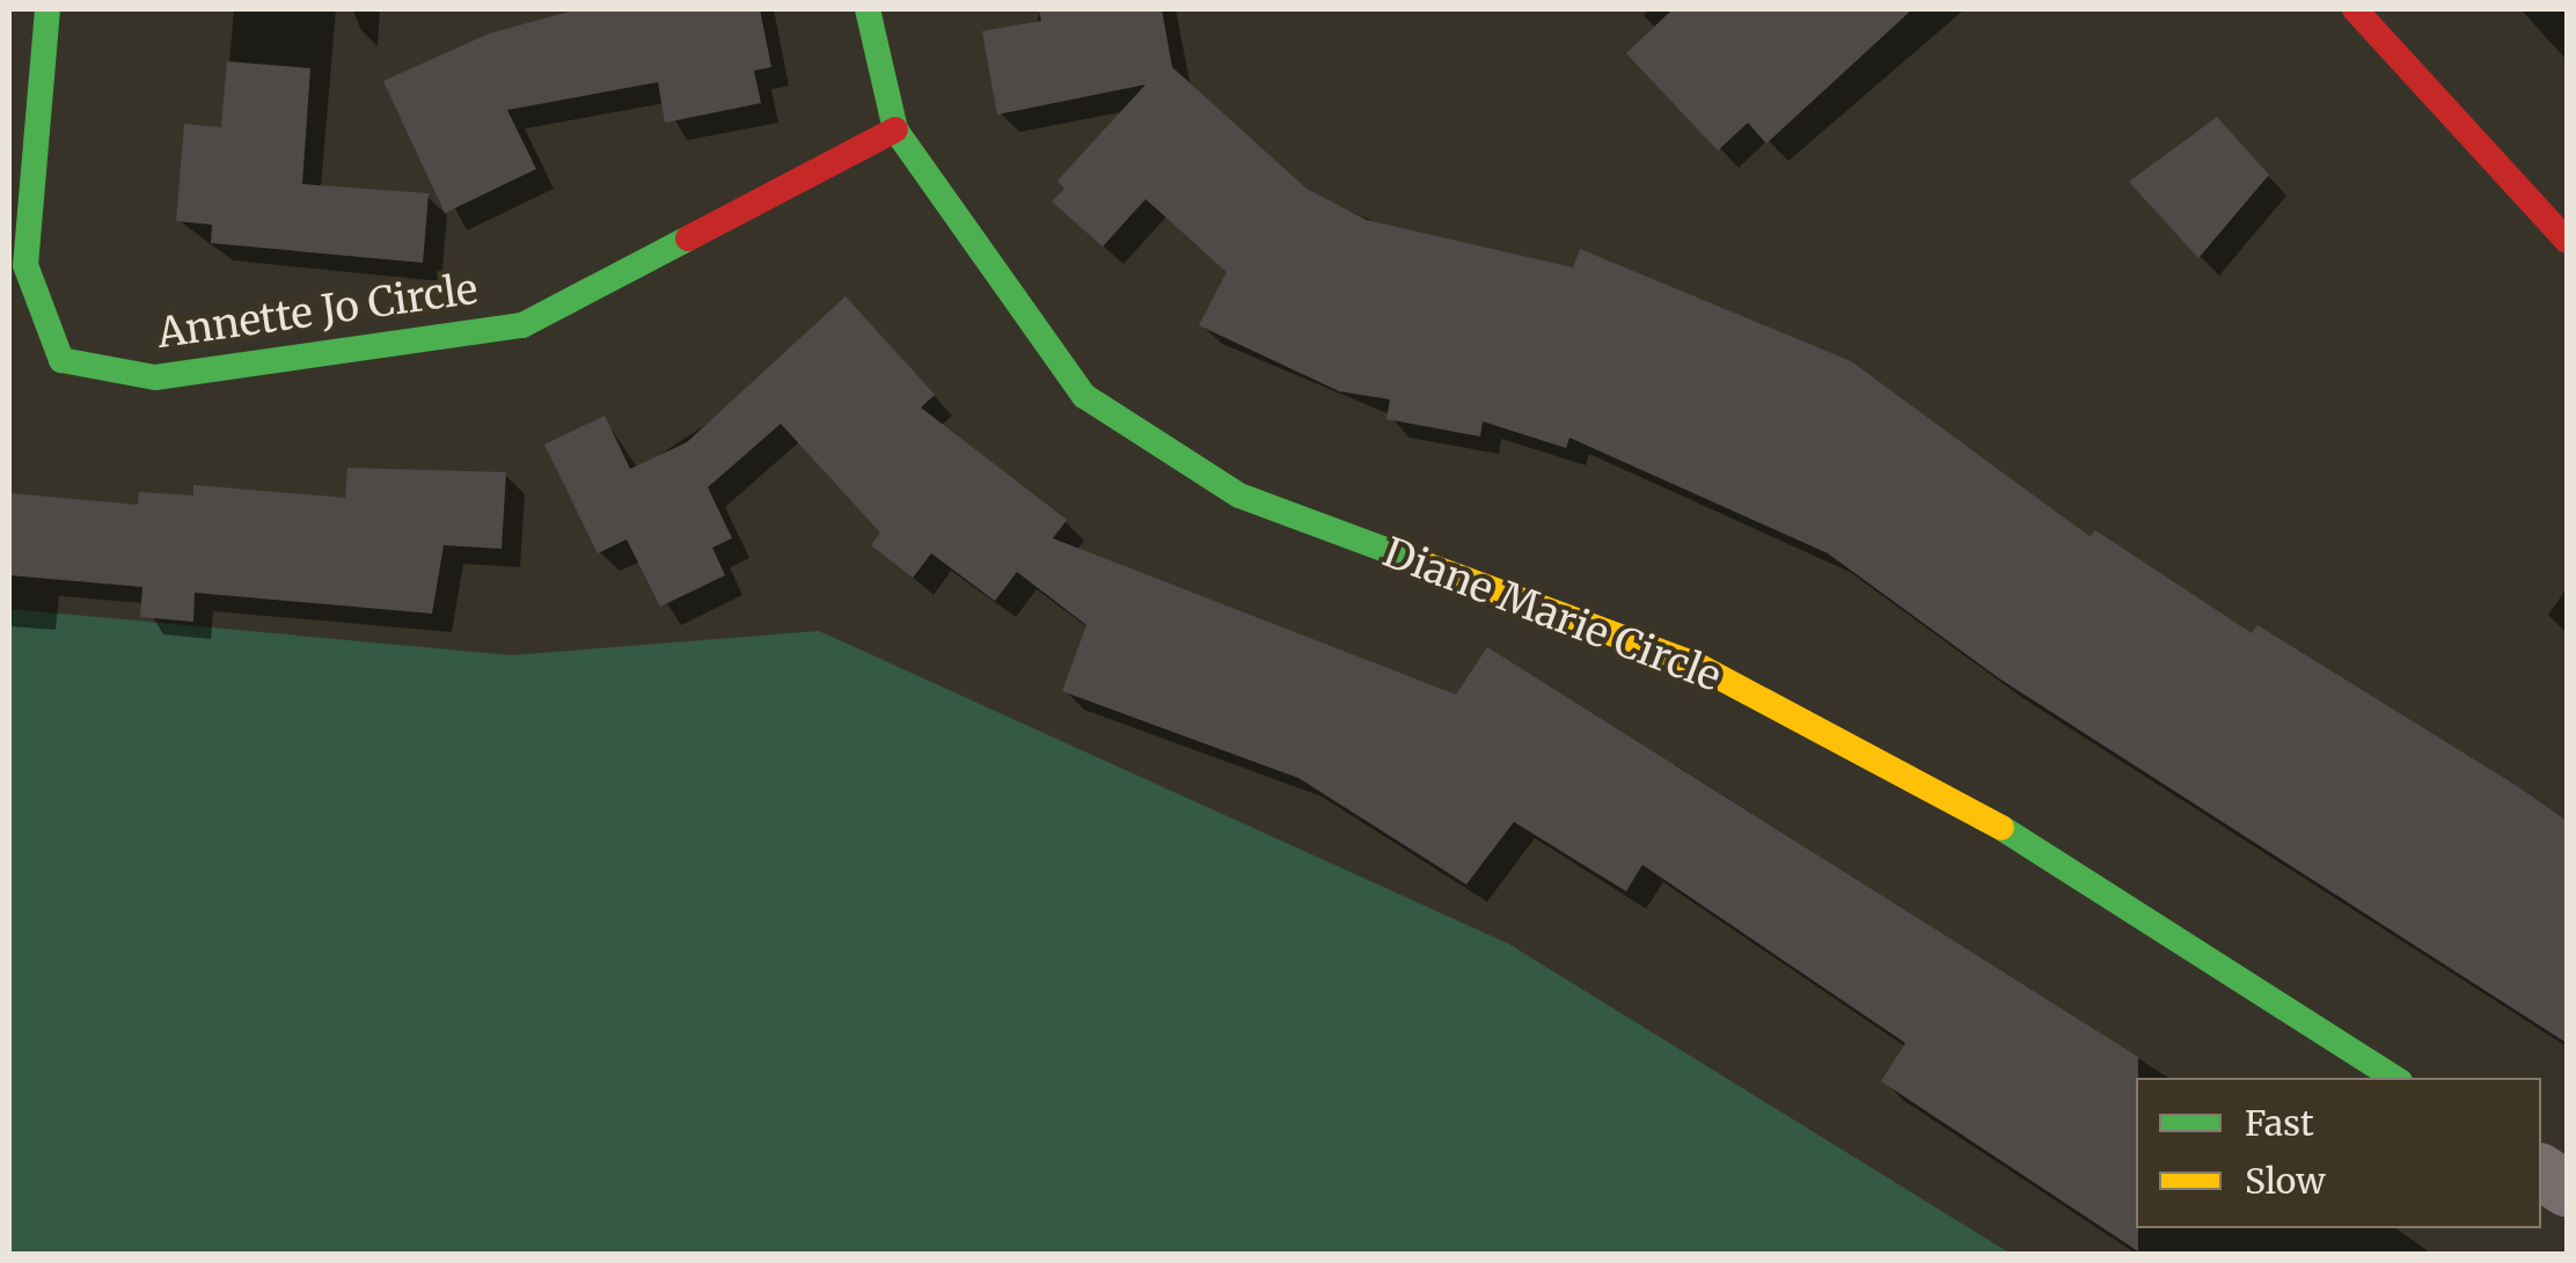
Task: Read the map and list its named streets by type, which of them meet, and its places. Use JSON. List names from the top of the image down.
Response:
{
  "streets": {
    "street": ["Annette Jo Circle", "Diane Marie Circle"]
  },
  "crossings": [
    ["Annette Jo Circle", "Diane Marie Circle"]
  ],
  "legend": ["Fast", "Slow"]
}
